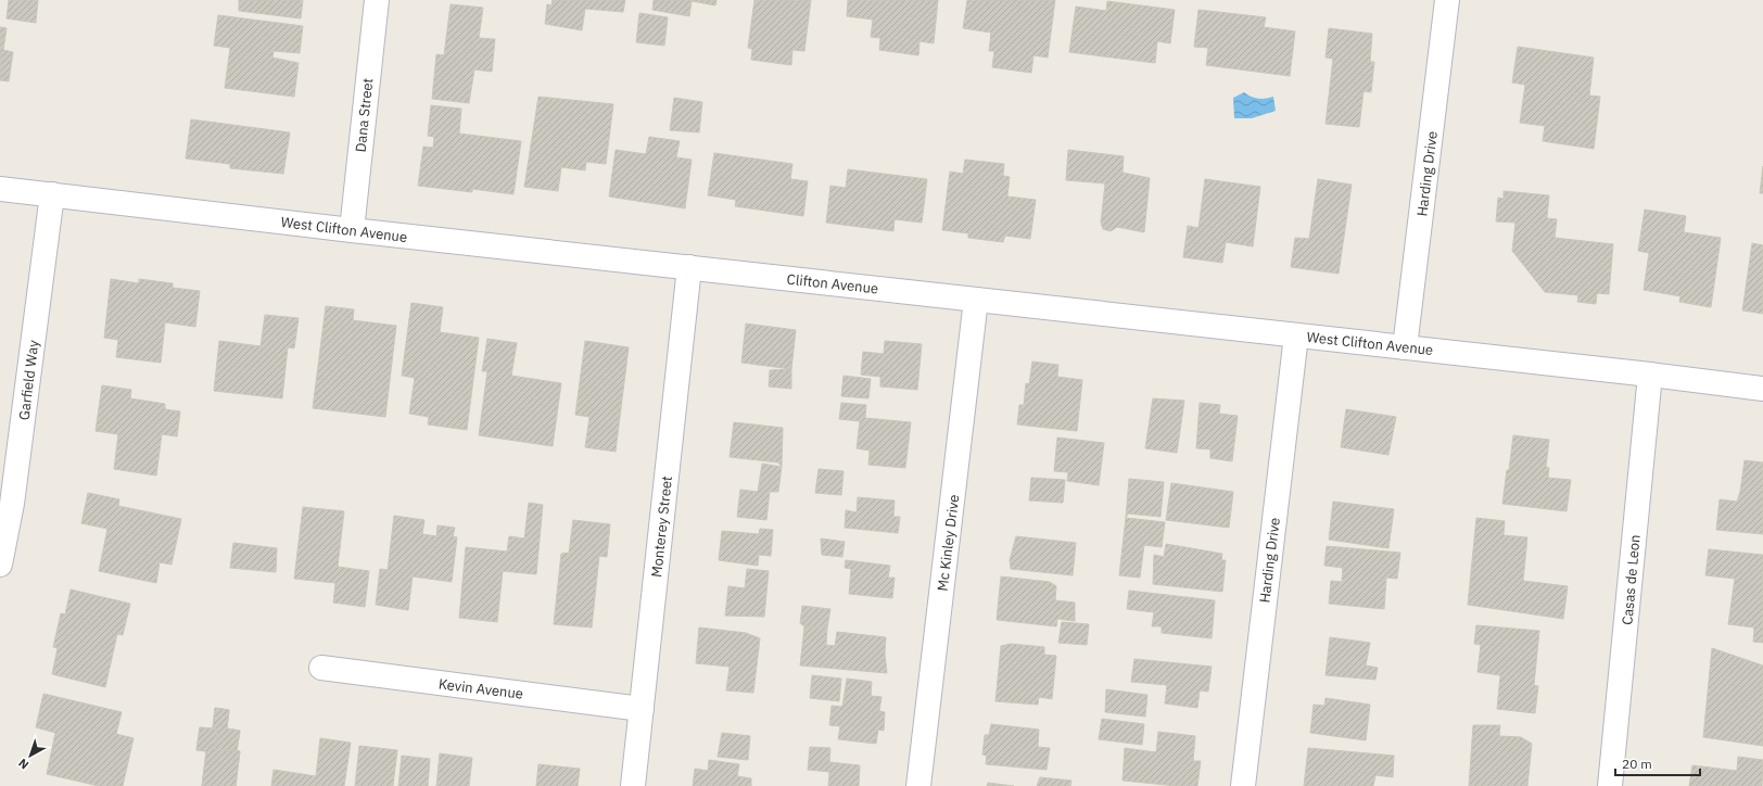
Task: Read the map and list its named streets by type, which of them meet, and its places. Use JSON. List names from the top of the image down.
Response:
{
  "streets": {
    "street": [
      "Dana Street",
      "Harding Drive",
      "West Clifton Avenue",
      "Clifton Avenue",
      "Garfield Way",
      "Monterey Street",
      "Mc Kinley Drive",
      "Casas de Leon",
      "Kevin Avenue"
    ]
  },
  "crossings": [
    ["Dana Street", "West Clifton Avenue"],
    ["Harding Drive", "West Clifton Avenue"],
    ["West Clifton Avenue", "Clifton Avenue"],
    ["West Clifton Avenue", "Garfield Way"],
    ["West Clifton Avenue", "Monterey Street"],
    ["West Clifton Avenue", "Mc Kinley Drive"],
    ["West Clifton Avenue", "Casas de Leon"],
    ["Clifton Avenue", "Monterey Street"],
    ["Clifton Avenue", "Mc Kinley Drive"],
    ["Monterey Street", "Kevin Avenue"]
  ],
  "scale_bar": "20 m",
  "north": "bottom left"
}
